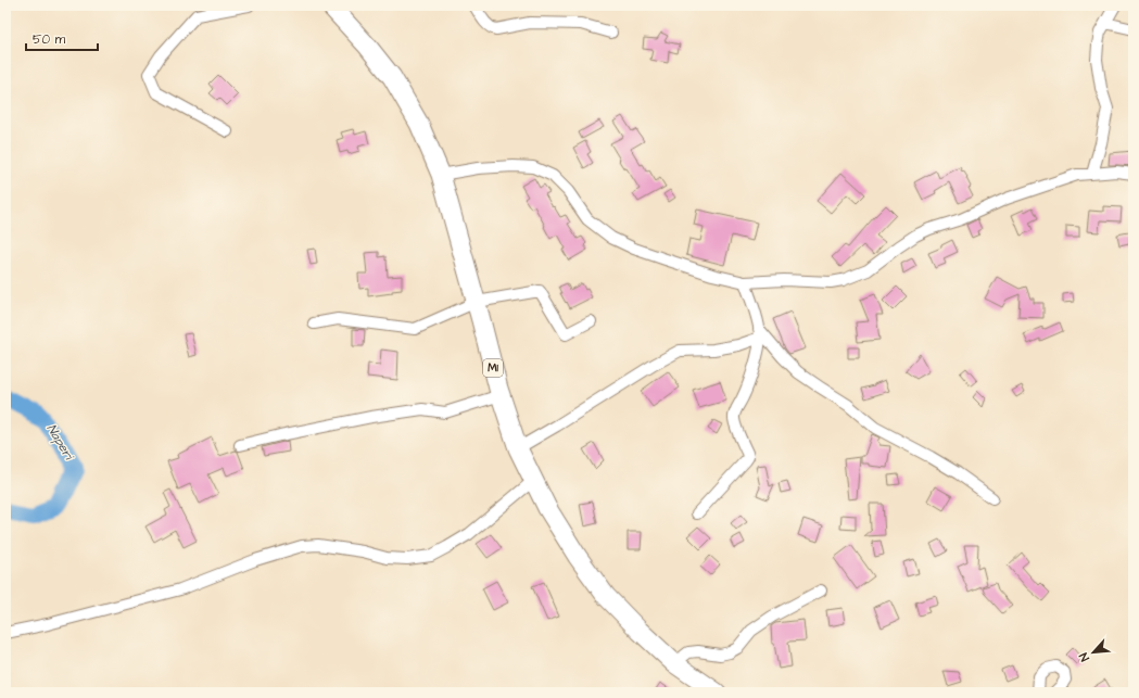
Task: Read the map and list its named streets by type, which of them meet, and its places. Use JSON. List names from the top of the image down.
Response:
{
  "streets": {
    "highway": ["M1"]
  },
  "water": ["Naperi"],
  "scale_bar": "50 m",
  "north": "bottom left"
}
